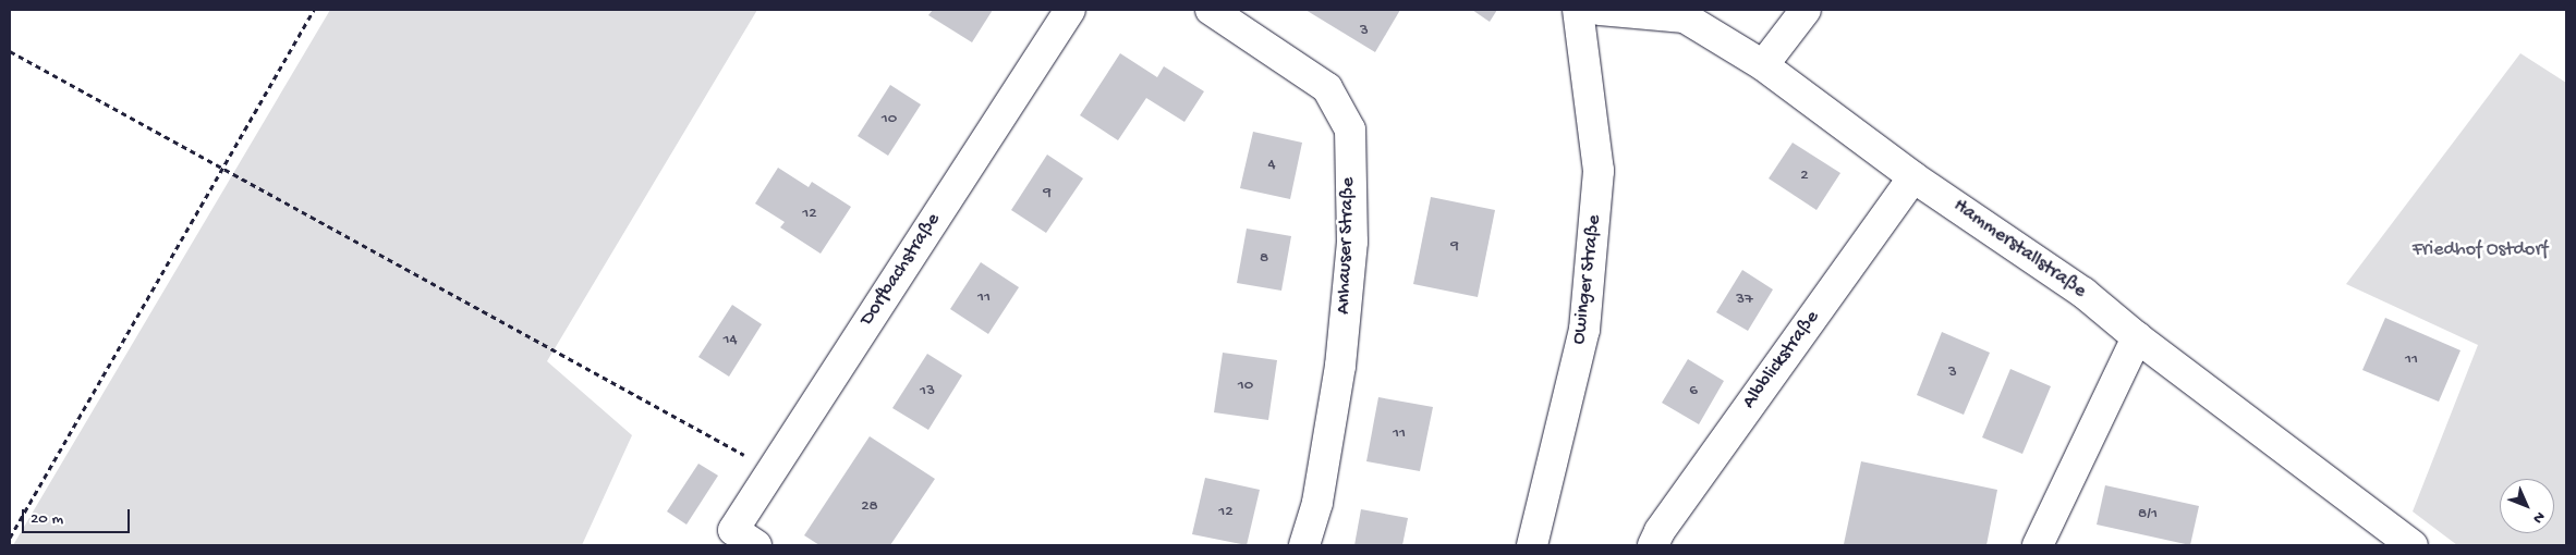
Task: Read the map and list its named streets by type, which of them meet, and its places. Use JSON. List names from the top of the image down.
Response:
{
  "streets": {
    "street": [
      "Anhauser Straße",
      "Hammerstallstraße",
      "Dorfbachstraße",
      "Owinger Straße",
      "Albblickstraße"
    ]
  },
  "crossings": [
    ["Hammerstallstraße", "Albblickstraße"]
  ],
  "parks": ["Friedhof Ostdorf"],
  "house_numbers": [
    "3",
    "10",
    "4",
    "2",
    "9",
    "12",
    "9",
    "8",
    "11",
    "37",
    "14",
    "11",
    "3",
    "10",
    "13",
    "6",
    "11",
    "28",
    "12",
    "8/1"
  ],
  "scale_bar": "20 m",
  "north": "bottom right"
}
